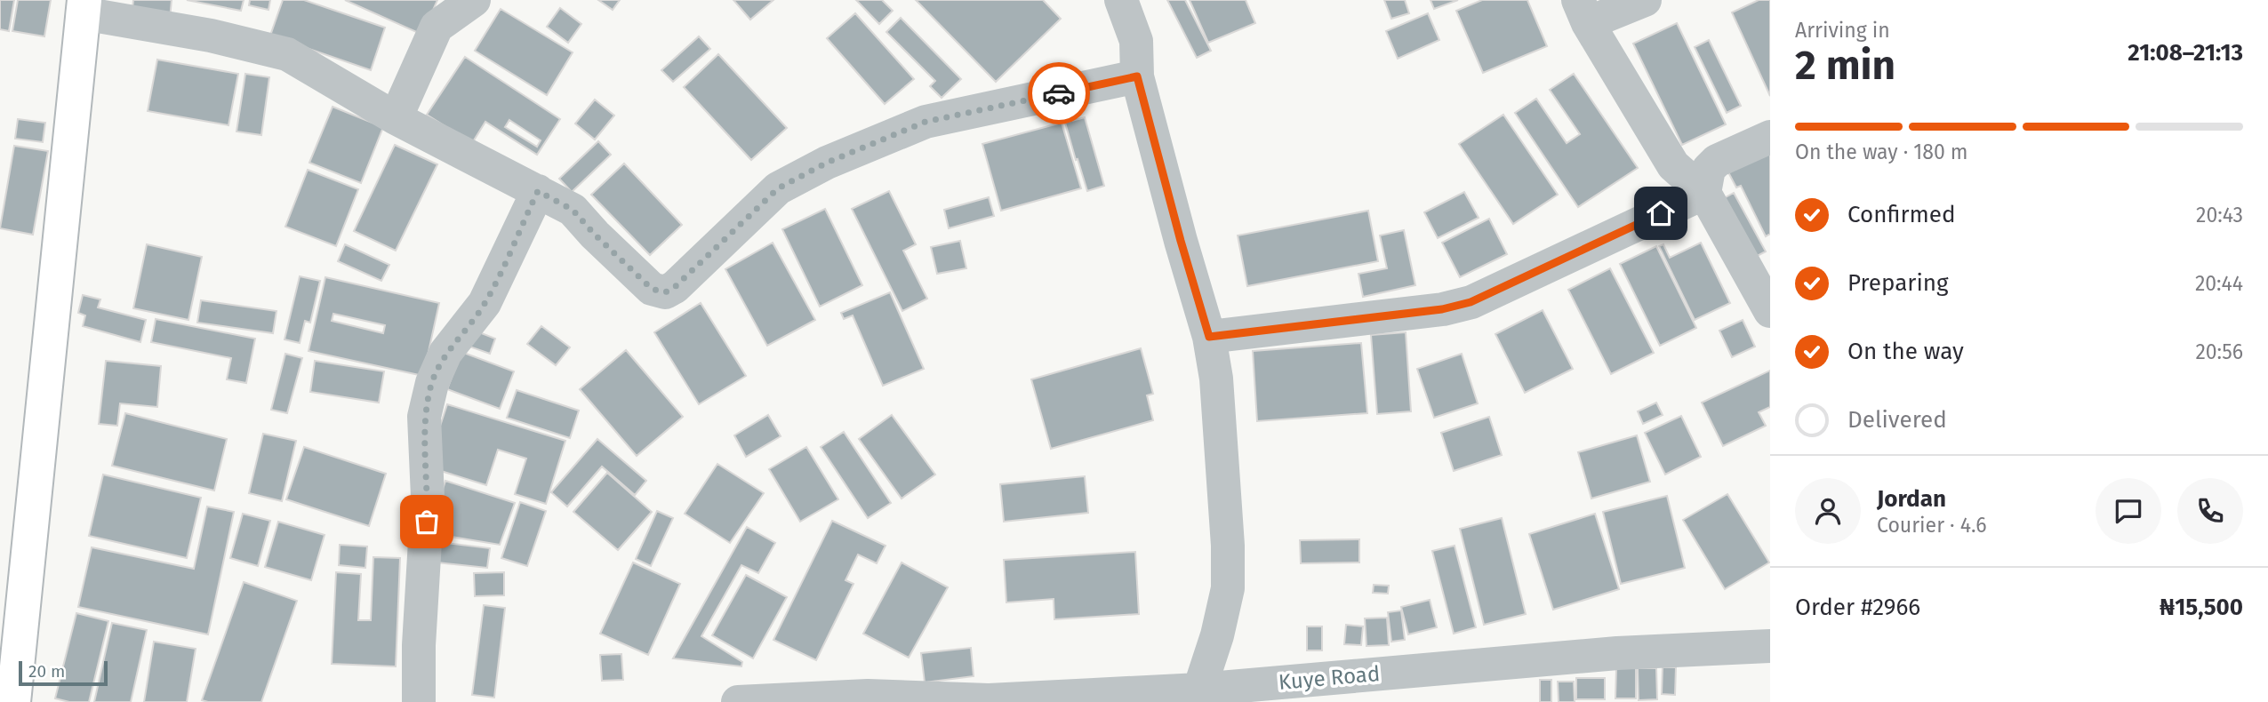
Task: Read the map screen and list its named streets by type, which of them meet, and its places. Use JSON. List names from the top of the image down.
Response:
{
  "streets": {
    "street": ["Kuye Road"]
  },
  "scale_bar": "20 m",
  "page": {
    "heading": ["2 min", "Arriving in", "21:08–21:13"],
    "panel": [
      "Jordan",
      "Courier · 4.6",
      "Order #2966",
      "₦15,500"
    ],
    "bar": "On the way · 180 m",
    "list": [
      ["Confirmed", "20:43"],
      ["Preparing", "20:44"],
      ["On the way", "20:56"],
      "Delivered"
    ],
    "scale": "20 m"
  }
}
